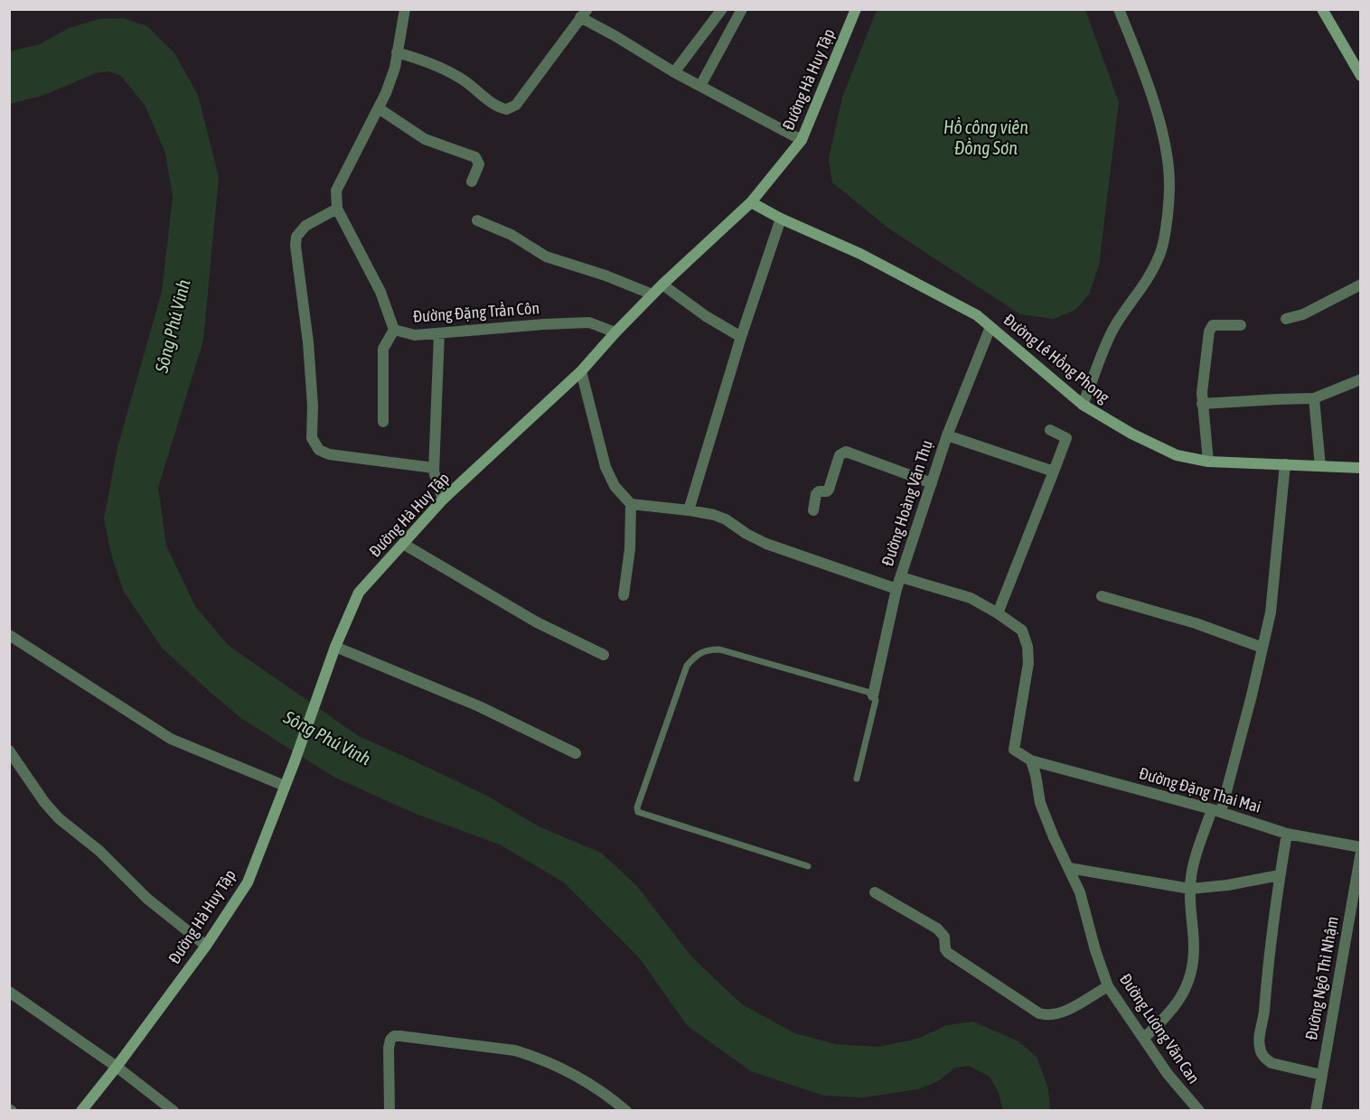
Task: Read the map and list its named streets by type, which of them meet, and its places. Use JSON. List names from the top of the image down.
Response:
{
  "streets": {
    "main road": ["Đường Hà Huy Tập", "Đường Lê Hồng Phong"],
    "street": [
      "Đường Đặng Trần Côn",
      "Đường Hoàng Văn Thụ",
      "Đường Đặng Thai Mai",
      "Đường Ngô Thì Nhậm",
      "Đường Lương Văn Can"
    ]
  },
  "crossings": [
    ["Đường Hà Huy Tập", "Đường Đặng Trần Côn"],
    ["Đường Hà Huy Tập", "Đường Lê Hồng Phong"],
    ["Đường Lê Hồng Phong", "Đường Hoàng Văn Thụ"],
    ["Đường Hoàng Văn Thụ", "Đường Lương Văn Can"],
    ["Đường Đặng Thai Mai", "Đường Lương Văn Can"]
  ],
  "water": ["Hồ công viên Đồng Sơn", "Sông Phú Vinh"]
}
